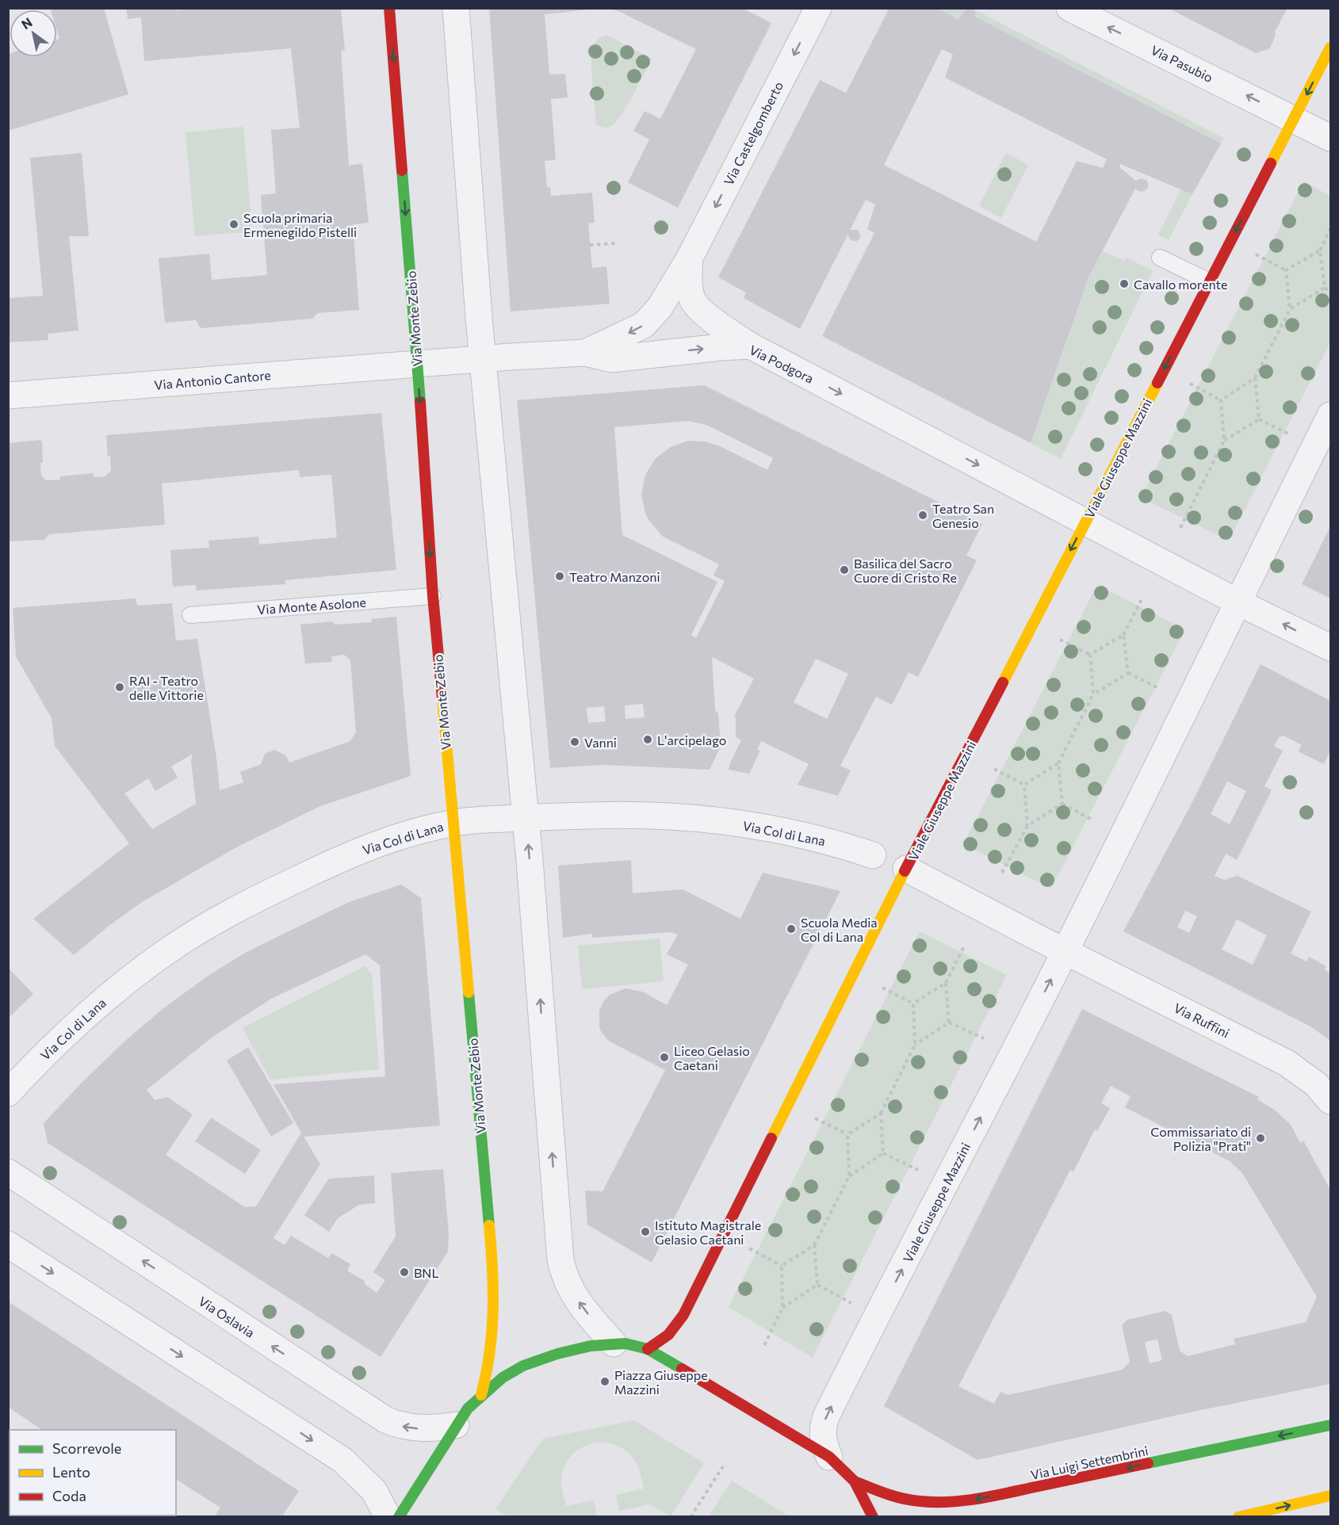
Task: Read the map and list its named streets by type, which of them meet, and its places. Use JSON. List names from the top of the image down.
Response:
{
  "streets": {
    "main road": ["Via Monte Zebio", "Viale Giuseppe Mazzini", "Via Luigi Settembrini"],
    "street": [
      "Via Pasubio",
      "Via Castelgomberto",
      "Via Podgora",
      "Via Antonio Cantore",
      "Via Col di Lana",
      "Via Ruffini",
      "Via Oslavia"
    ],
    "lane": ["Via Monte Asolone"]
  },
  "crossings": [
    ["Via Pasubio", "Viale Giuseppe Mazzini"],
    ["Via Castelgomberto", "Via Podgora"],
    ["Via Monte Zebio", "Via Podgora"],
    ["Via Monte Zebio", "Via Antonio Cantore"],
    ["Via Monte Zebio", "Via Monte Asolone"],
    ["Via Monte Zebio", "Via Col di Lana"],
    ["Via Podgora", "Via Antonio Cantore"],
    ["Via Podgora", "Viale Giuseppe Mazzini"],
    ["Viale Giuseppe Mazzini", "Via Ruffini"]
  ],
  "one_way": [
    "Via Pasubio",
    "Via Castelgomberto",
    "Via Monte Zebio",
    "Via Luigi Settembrini"
  ],
  "places": [
    "Scuola primaria Ermenegildo Pistelli",
    "Cavallo morente",
    "Teatro San Genesio",
    "Basilica del Sacro Cuore di Cristo Re",
    "Teatro Manzoni",
    "RAI - Teatro delle Vittorie",
    "L'arcipelago",
    "Vanni",
    "Scuola Media Col di Lana",
    "Liceo Gelasio Caetani",
    "Commissariato di Polizia \"Prati\"",
    "Istituto Magistrale Gelasio Caetani",
    "BNL",
    "Piazza Giuseppe Mazzini"
  ],
  "legend": ["Scorrevole", "Lento", "Coda"],
  "north": "top left"
}
